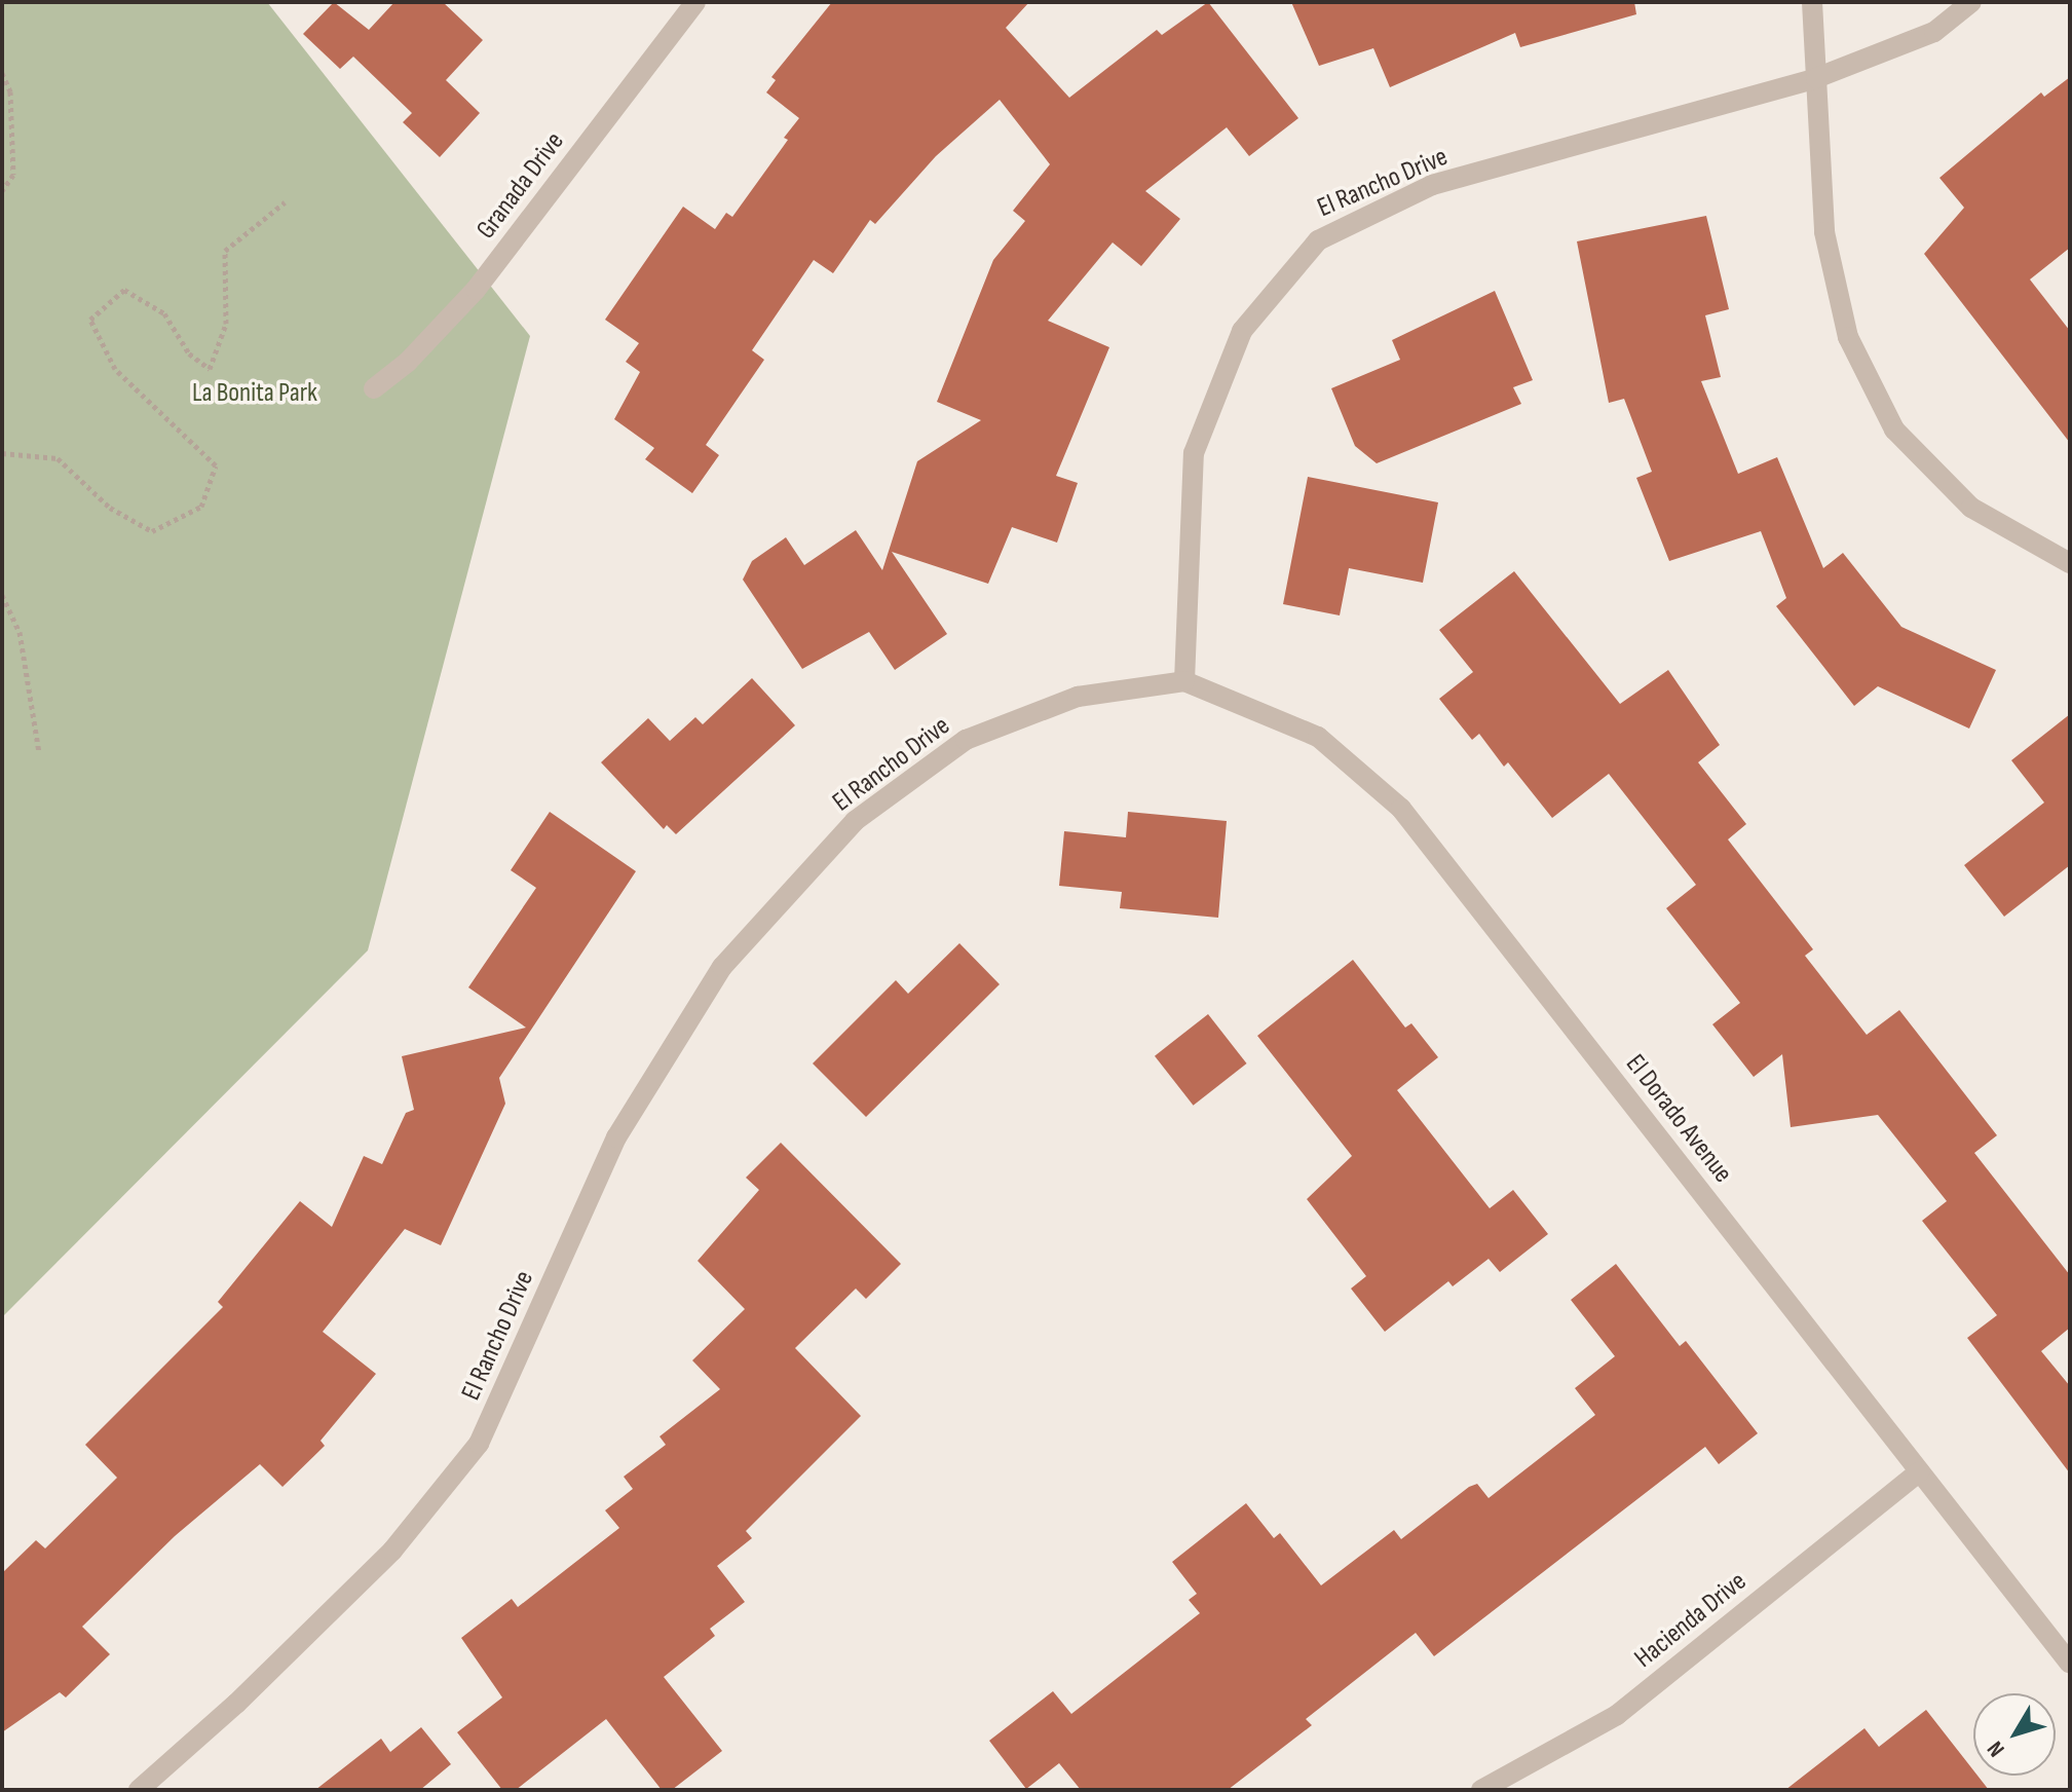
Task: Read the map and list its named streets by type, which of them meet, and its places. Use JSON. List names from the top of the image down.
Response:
{
  "streets": {
    "street": [
      "El Rancho Drive",
      "Granada Drive",
      "El Dorado Avenue",
      "Hacienda Drive"
    ]
  },
  "crossings": [
    ["El Rancho Drive", "El Dorado Avenue"],
    ["El Dorado Avenue", "Hacienda Drive"]
  ],
  "parks": ["La Bonita Park"],
  "north": "bottom left"
}
